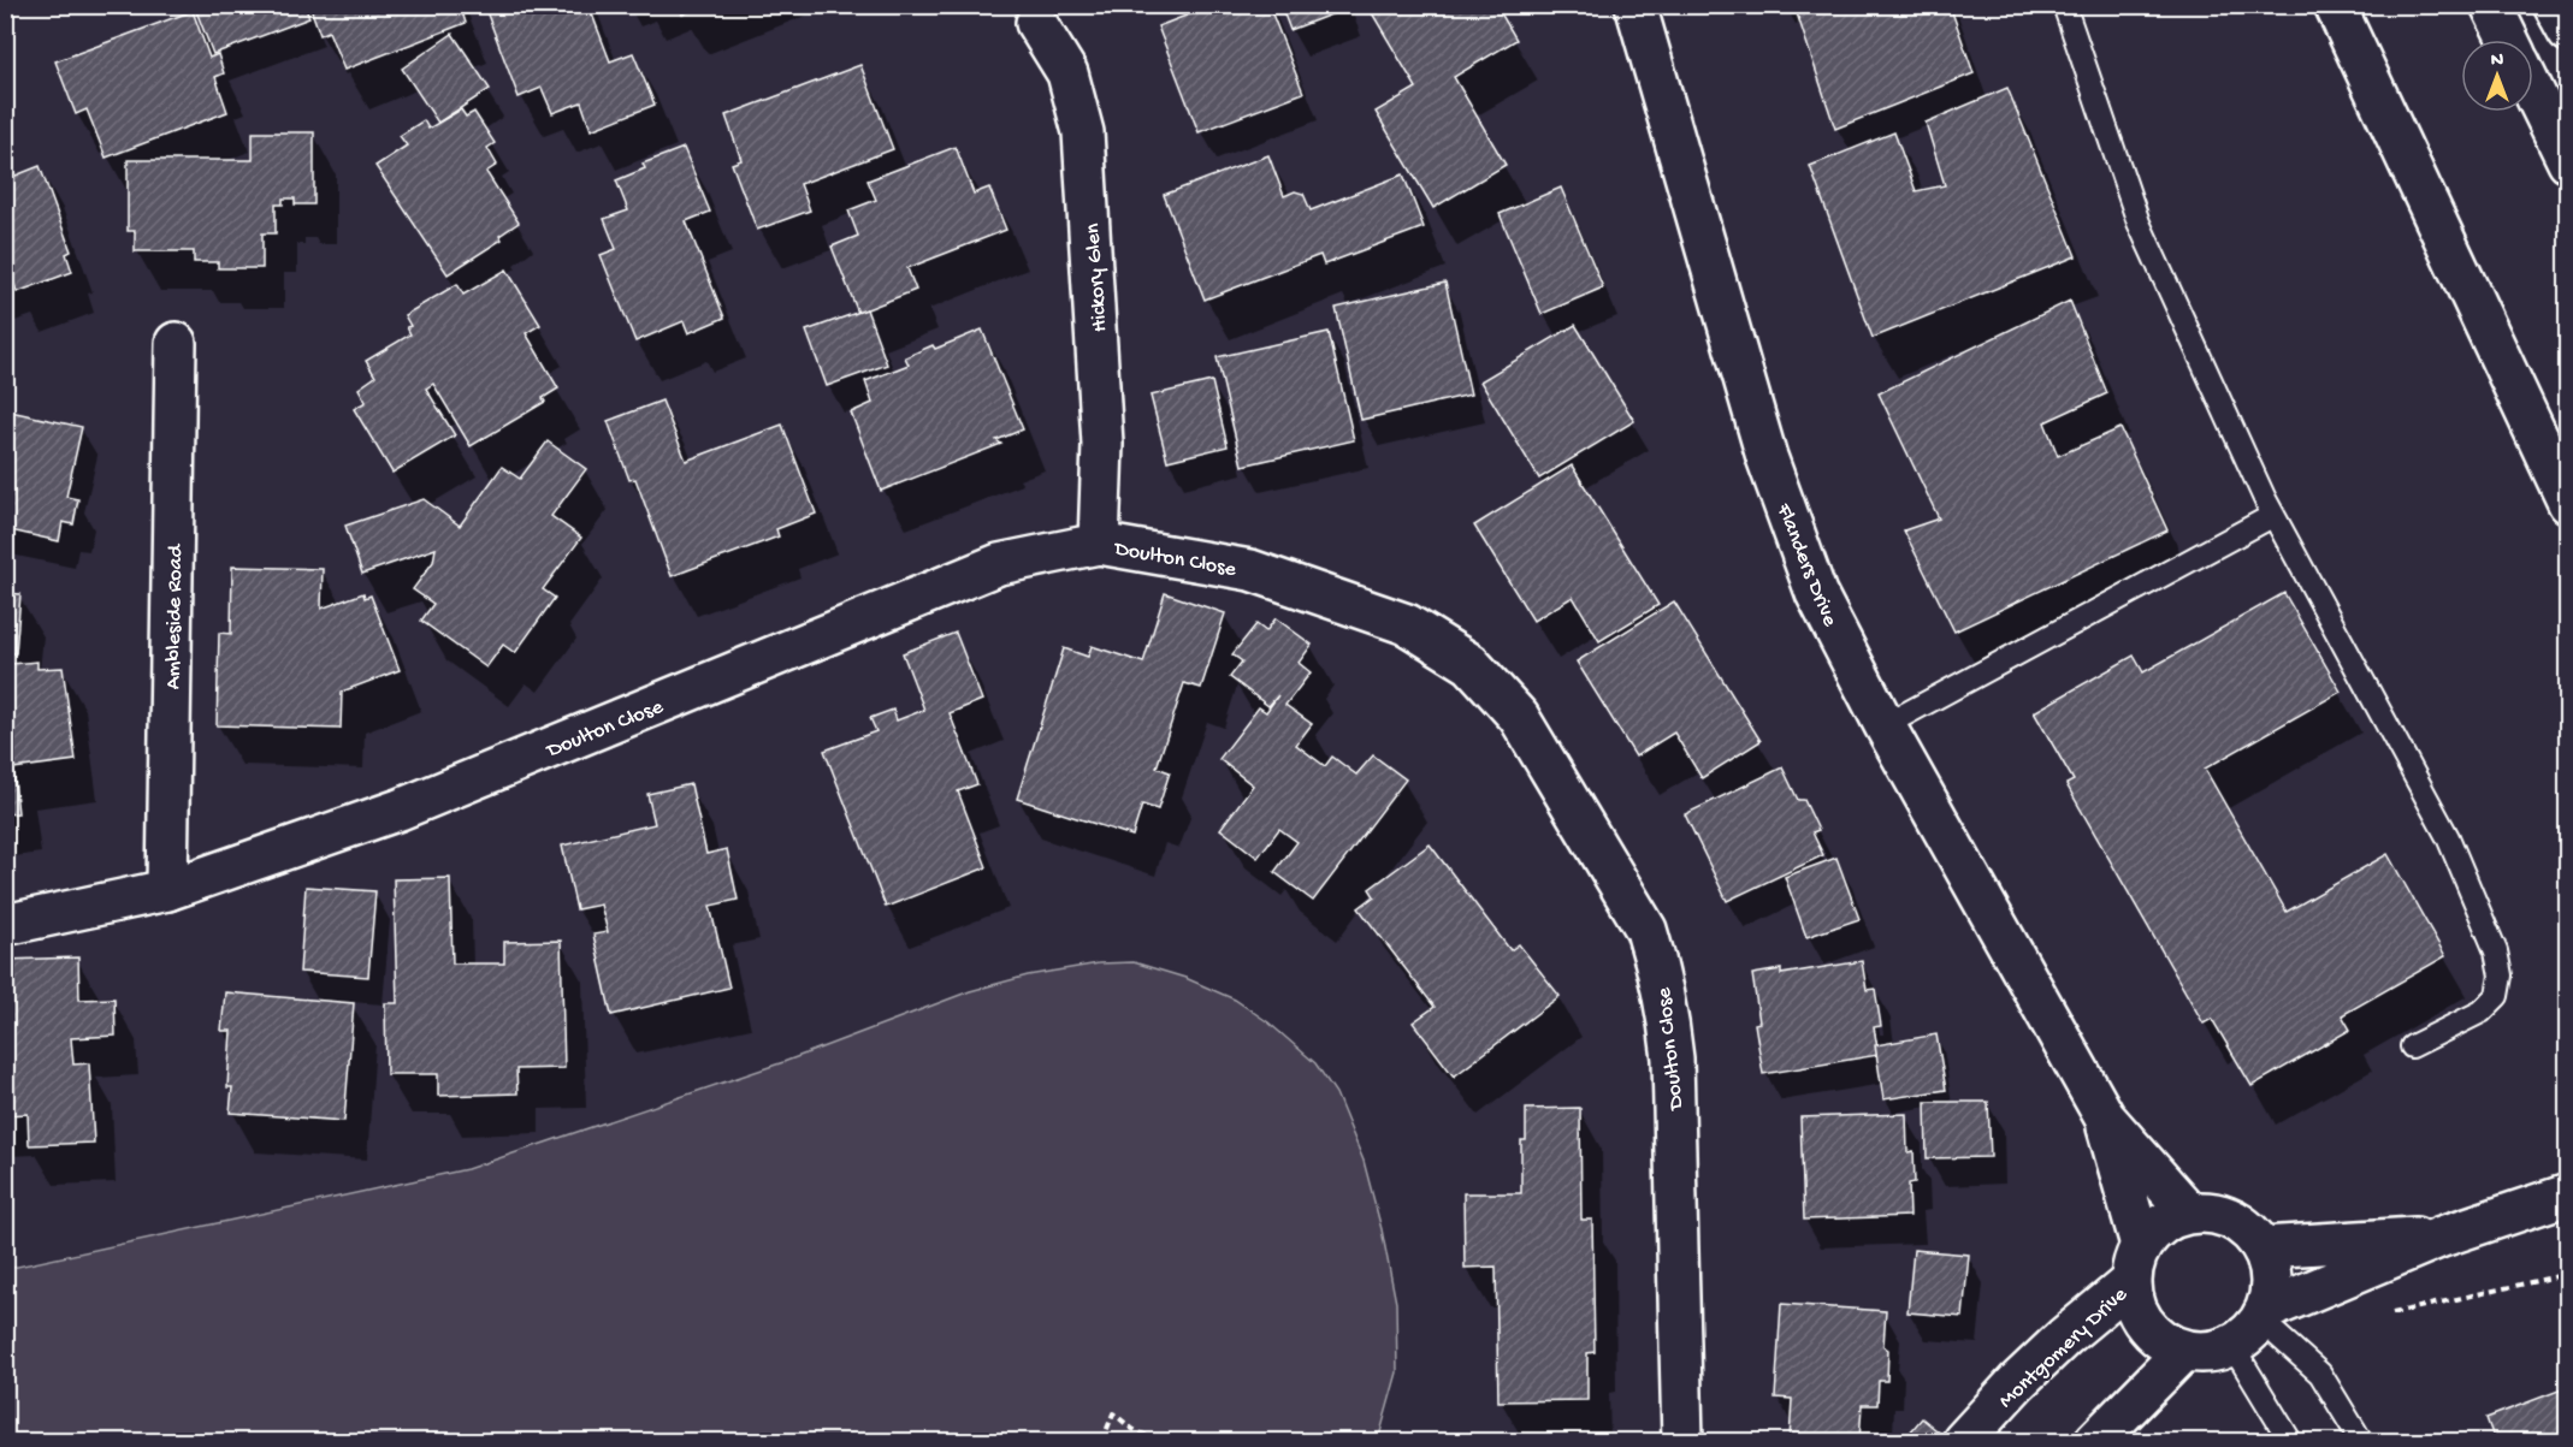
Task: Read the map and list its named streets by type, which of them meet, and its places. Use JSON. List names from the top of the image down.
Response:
{
  "streets": {
    "main road": [
      "Hickory Glen",
      "Doulton Close",
      "Flanders Drive",
      "Ambleside Road",
      "Montgomery Drive"
    ]
  },
  "crossings": [
    ["Hickory Glen", "Doulton Close"],
    ["Doulton Close", "Ambleside Road"],
    ["Flanders Drive", "Montgomery Drive"]
  ],
  "north": "top"
}
